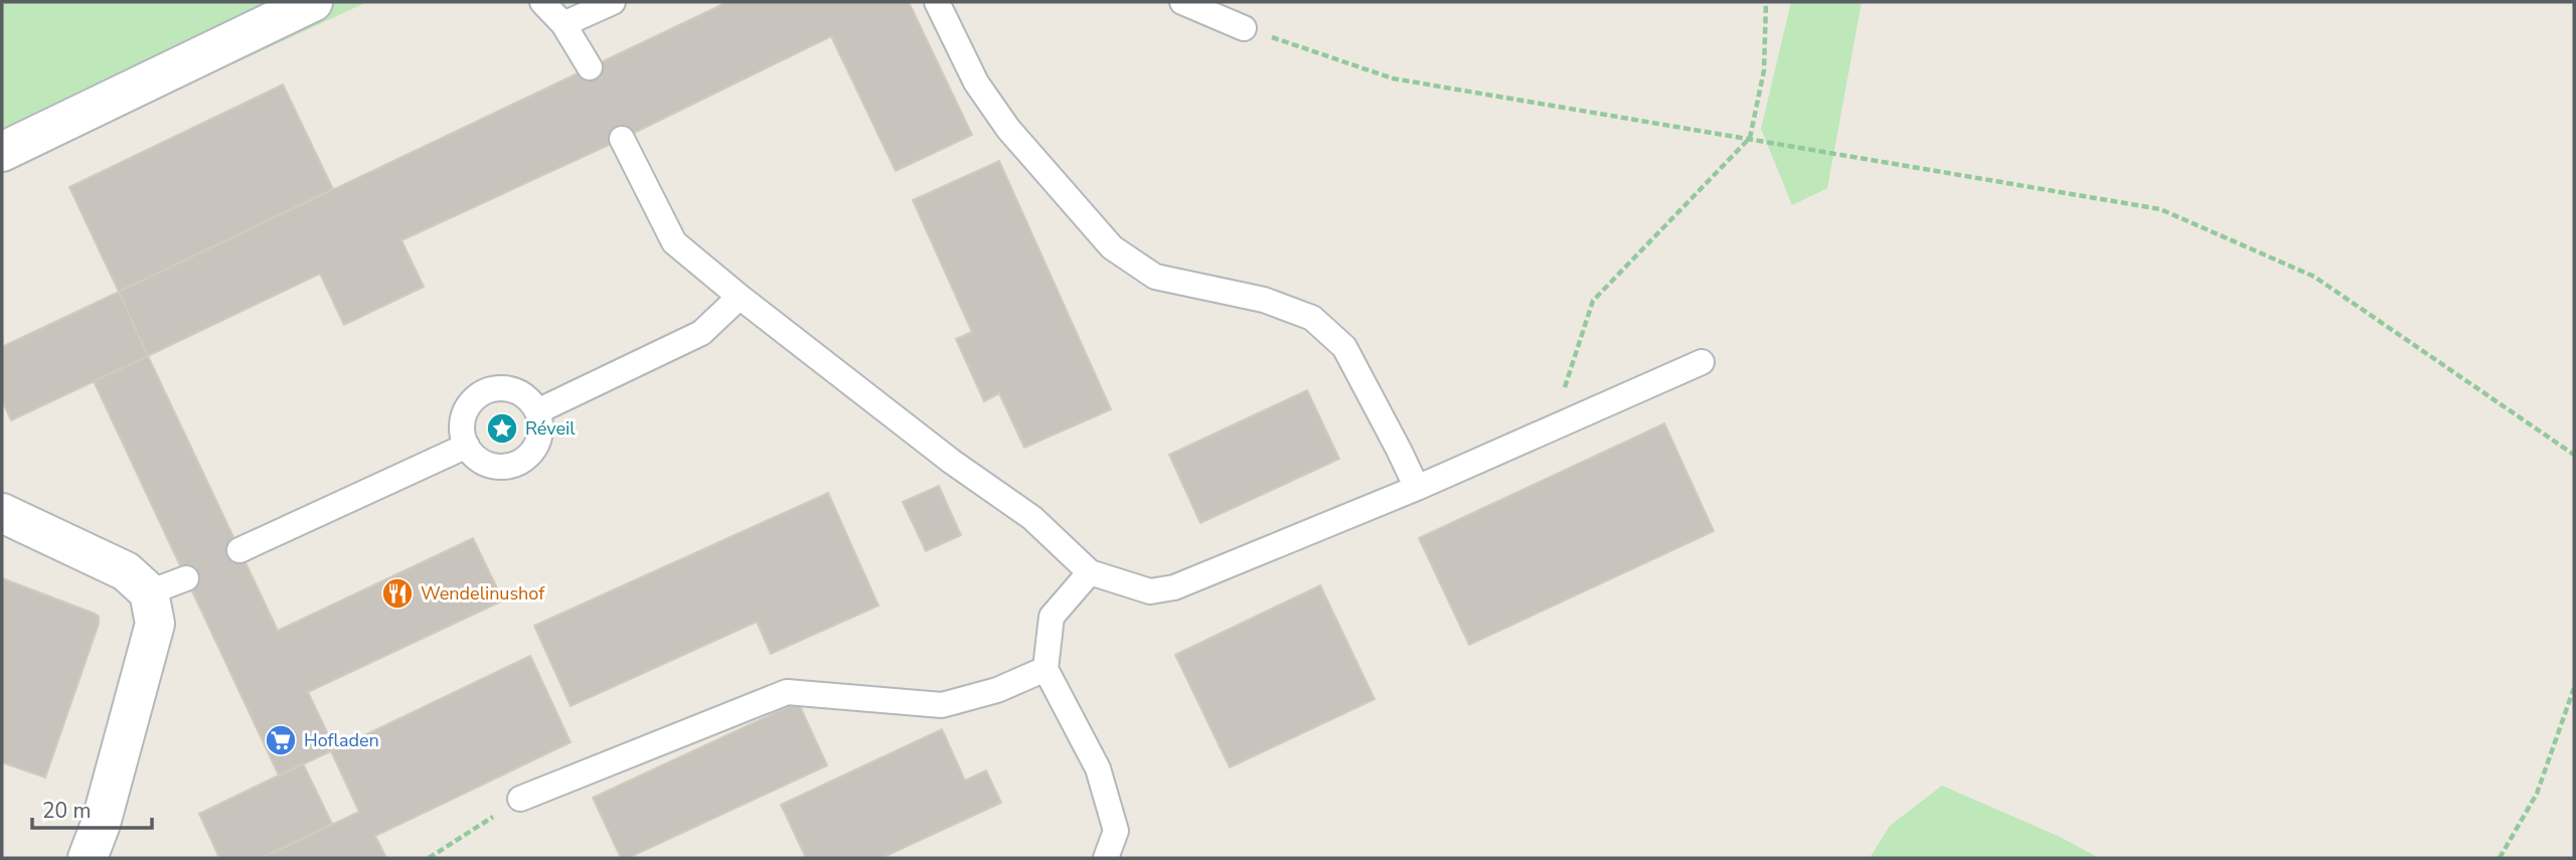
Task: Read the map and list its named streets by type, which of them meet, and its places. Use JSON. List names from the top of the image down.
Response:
{
  "places": {
    "place": ["Réveil"],
    "restaurant": ["Wendelinushof"],
    "supermarket": ["Hofladen"]
  },
  "scale_bar": "20 m"
}
